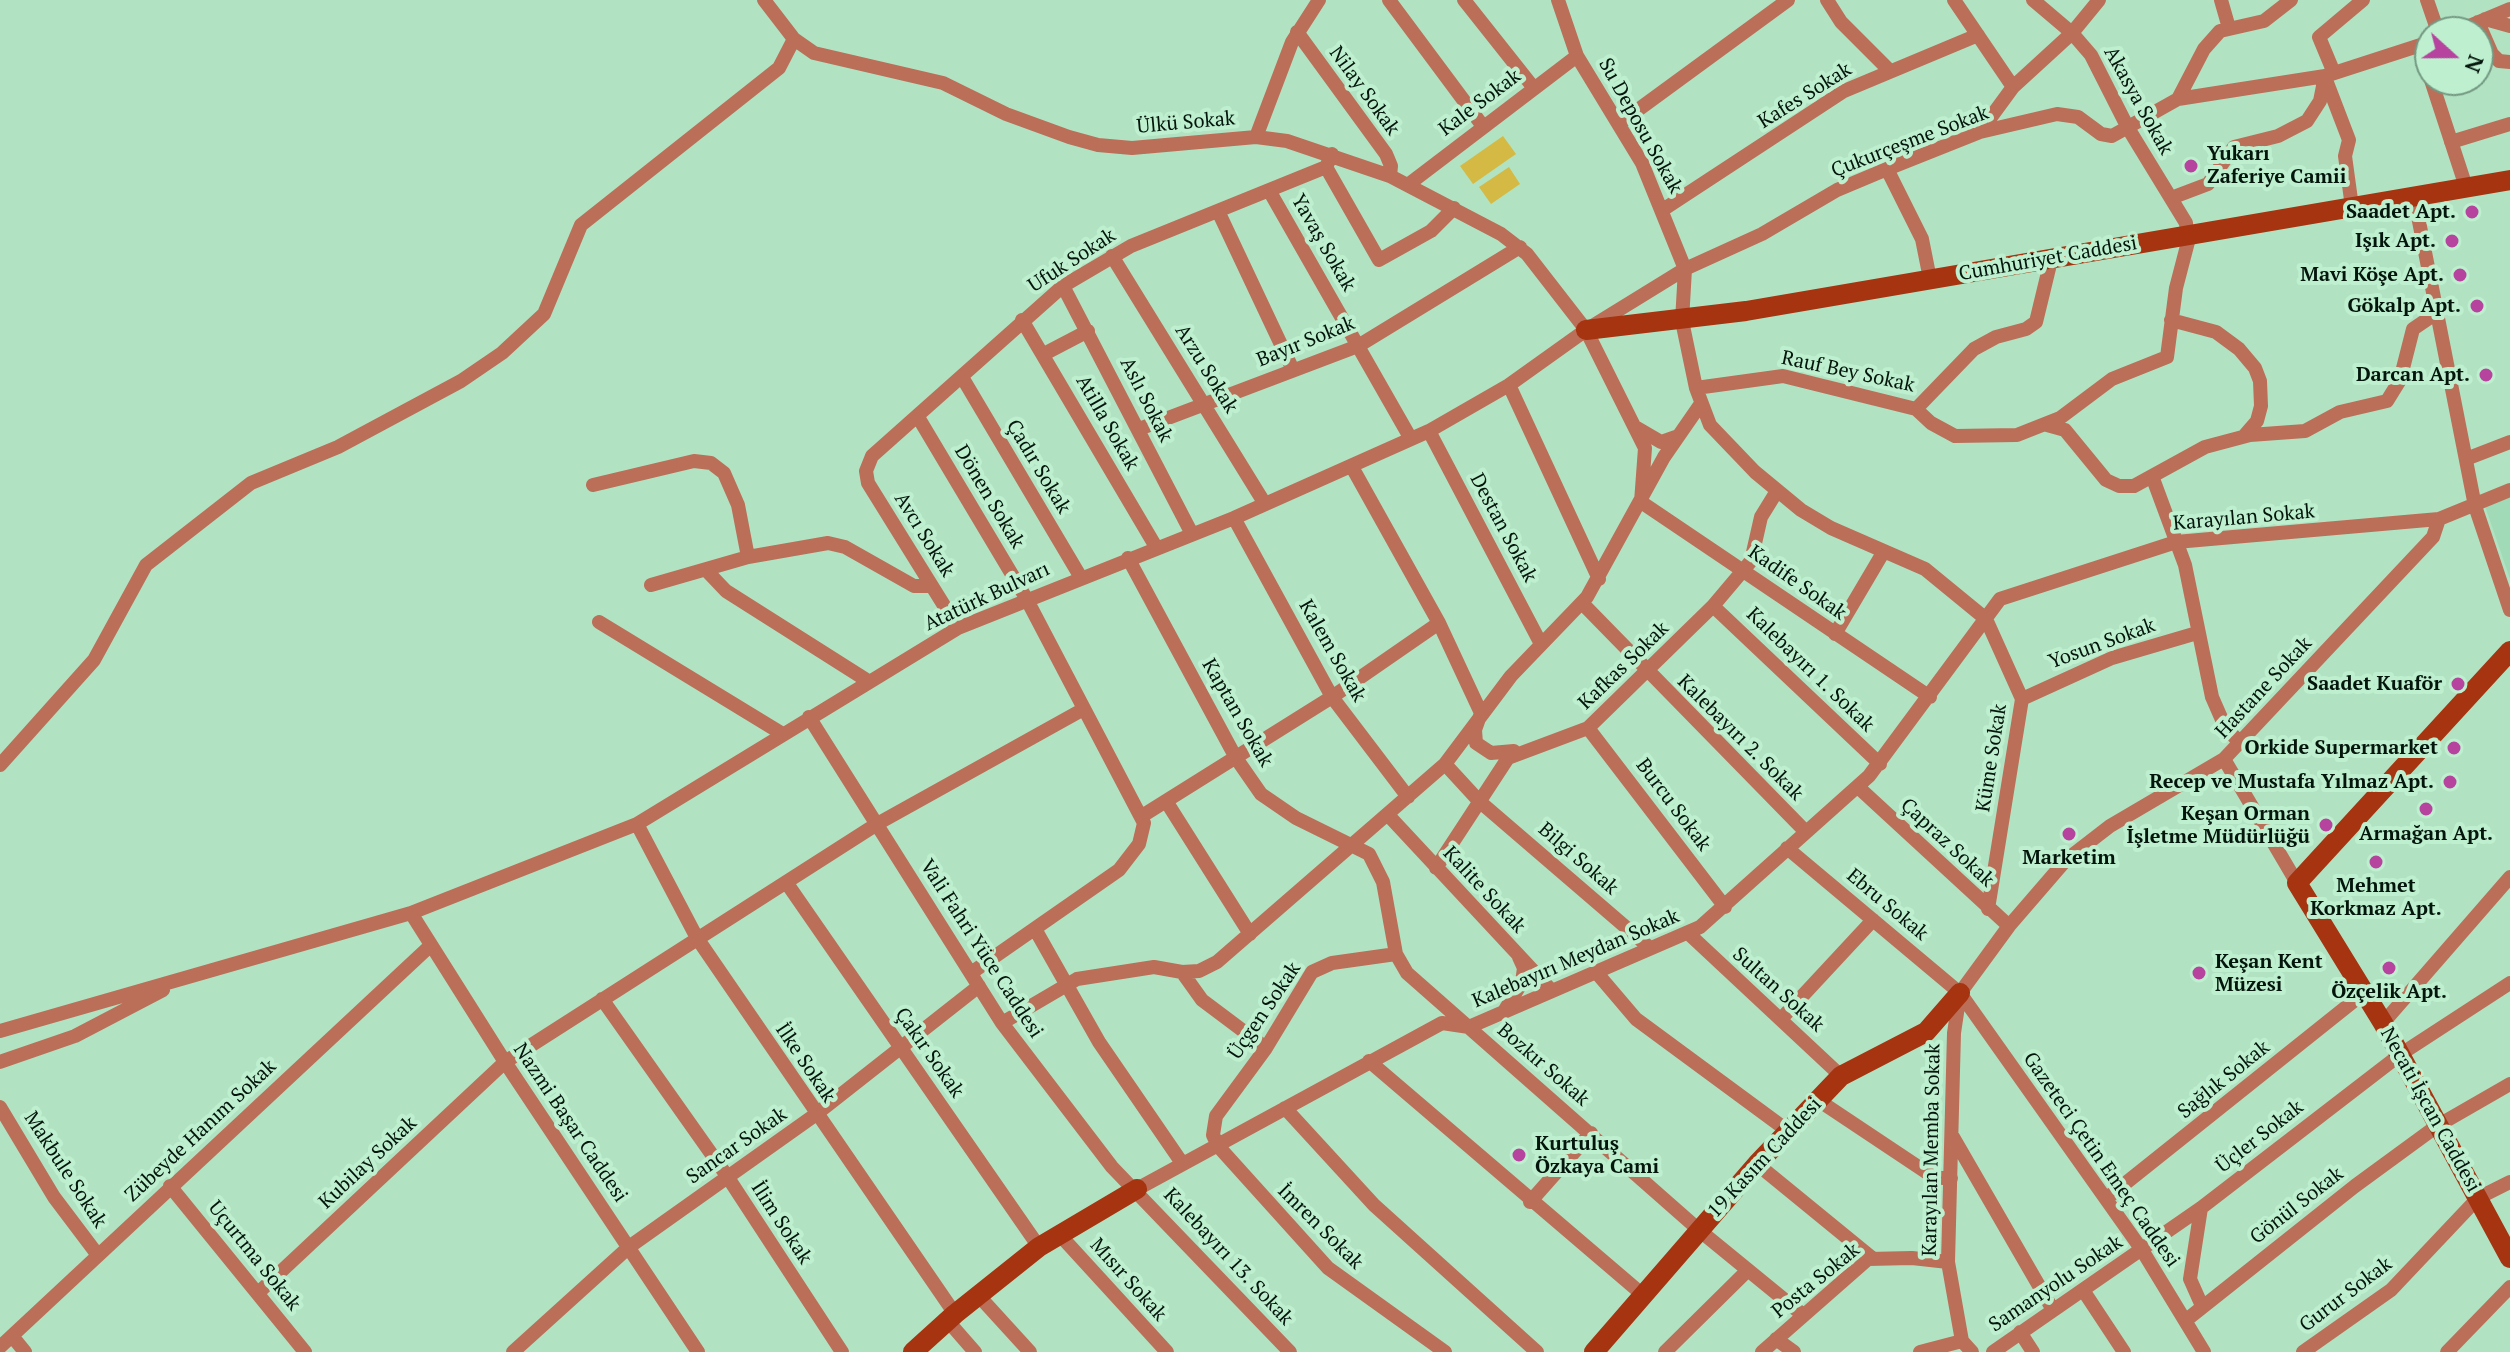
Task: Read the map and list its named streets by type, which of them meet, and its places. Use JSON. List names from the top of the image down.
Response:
{
  "streets": {
    "main road": ["Cumhuriyet Caddesi", "Necati İşcan Caddesi", "19 Kasım Caddesi"],
    "street": [
      "Nilay Sokak",
      "Kafes Sokak",
      "Akasya Sokak",
      "Kale Sokak",
      "Ülkü Sokak",
      "Su Deposu Sokak",
      "Çukurçeşme Sokak",
      "Yavaş Sokak",
      "Ufuk Sokak",
      "Bayır Sokak",
      "Arzu Sokak",
      "Rauf Bey Sokak",
      "Aslı Sokak",
      "Atilla Sokak",
      "Çadır Sokak",
      "Dönen Sokak",
      "Karayılan Sokak",
      "Destan Sokak",
      "Avcı Sokak",
      "Kadife Sokak",
      "Atatürk Bulvarı",
      "Yosun Sokak",
      "Kalem Sokak",
      "Kafkas Sokak",
      "Kalebayırı 1. Sokak",
      "Hastane Sokak",
      "Kaptan Sokak",
      "Kalebayırı 2. Sokak",
      "Küme Sokak",
      "Burcu Sokak",
      "Çapraz Sokak",
      "Bilgi Sokak",
      "Kalite Sokak",
      "Ebru Sokak",
      "Vali Fahri Yüce Caddesi",
      "Kalebayırı Meydan Sokak",
      "Sultan Sokak",
      "Üçgen Sokak",
      "Çakır Sokak",
      "İlke Sokak",
      "Bozkır Sokak",
      "Sağlık Sokak",
      "Nazmi Başar Caddesi",
      "Zübeyde Hanım Sokak",
      "Üçler Sokak",
      "Sancar Sokak",
      "Karayılan Memba Sokak",
      "Gazeteci Çetin Emeç Caddesi",
      "Kubilay Sokak",
      "Makbule Sokak",
      "Gönül Sokak",
      "İlim Sokak",
      "İmren Sokak",
      "Uçurtma Sokak",
      "Kalebayırı 13. Sokak",
      "Mısır Sokak",
      "Posta Sokak",
      "Samanyolu Sokak",
      "Gurur Sokak"
    ]
  },
  "crossings": [
    ["Nilay Sokak", "Ülkü Sokak"],
    ["Kafes Sokak", "Su Deposu Sokak"],
    ["Akasya Sokak", "Çukurçeşme Sokak"],
    ["Akasya Sokak", "Cumhuriyet Caddesi"],
    ["Kale Sokak", "Ülkü Sokak"],
    ["Kale Sokak", "Su Deposu Sokak"],
    ["Ülkü Sokak", "Çukurçeşme Sokak"],
    ["Ülkü Sokak", "Cumhuriyet Caddesi"],
    ["Ülkü Sokak", "Ufuk Sokak"],
    ["Ülkü Sokak", "Bayır Sokak"],
    ["Ülkü Sokak", "Kadife Sokak"],
    ["Ülkü Sokak", "Atatürk Bulvarı"],
    ["Su Deposu Sokak", "Çukurçeşme Sokak"],
    ["Su Deposu Sokak", "Cumhuriyet Caddesi"],
    ["Su Deposu Sokak", "Rauf Bey Sokak"],
    ["Çukurçeşme Sokak", "Cumhuriyet Caddesi"],
    ["Çukurçeşme Sokak", "Atatürk Bulvarı"],
    ["Yavaş Sokak", "Ufuk Sokak"],
    ["Yavaş Sokak", "Bayır Sokak"],
    ["Yavaş Sokak", "Atatürk Bulvarı"],
    ["Cumhuriyet Caddesi", "Rauf Bey Sokak"],
    ["Cumhuriyet Caddesi", "Atatürk Bulvarı"],
    ["Ufuk Sokak", "Arzu Sokak"],
    ["Ufuk Sokak", "Aslı Sokak"],
    ["Ufuk Sokak", "Atilla Sokak"],
    ["Ufuk Sokak", "Çadır Sokak"],
    ["Ufuk Sokak", "Dönen Sokak"],
    ["Ufuk Sokak", "Avcı Sokak"],
    ["Bayır Sokak", "Arzu Sokak"],
    ["Bayır Sokak", "Aslı Sokak"],
    ["Arzu Sokak", "Atatürk Bulvarı"],
    ["Aslı Sokak", "Atatürk Bulvarı"],
    ["Atilla Sokak", "Atatürk Bulvarı"],
    ["Çadır Sokak", "Atatürk Bulvarı"],
    ["Dönen Sokak", "Atatürk Bulvarı"],
    ["Dönen Sokak", "Sancar Sokak"],
    ["Dönen Sokak", "Kubilay Sokak"],
    ["Karayılan Sokak", "Hastane Sokak"],
    ["Karayılan Sokak", "Küme Sokak"],
    ["Karayılan Sokak", "Kalebayırı Meydan Sokak"],
    ["Destan Sokak", "Atatürk Bulvarı"],
    ["Avcı Sokak", "Atatürk Bulvarı"],
    ["Kadife Sokak", "Kafkas Sokak"],
    ["Kadife Sokak", "Kalebayırı Meydan Sokak"],
    ["Atatürk Bulvarı", "Kalem Sokak"],
    ["Atatürk Bulvarı", "Kaptan Sokak"],
    ["Atatürk Bulvarı", "Vali Fahri Yüce Caddesi"],
    ["Atatürk Bulvarı", "İlke Sokak"],
    ["Atatürk Bulvarı", "Nazmi Başar Caddesi"],
    ["Yosun Sokak", "Küme Sokak"],
    ["Kafkas Sokak", "Kalebayırı 1. Sokak"],
    ["Kafkas Sokak", "Kalebayırı 2. Sokak"],
    ["Kafkas Sokak", "Burcu Sokak"],
    ["Kalebayırı 1. Sokak", "Kalebayırı Meydan Sokak"],
    ["Hastane Sokak", "Çapraz Sokak"],
    ["Hastane Sokak", "Ebru Sokak"],
    ["Hastane Sokak", "Karayılan Memba Sokak"],
    ["Hastane Sokak", "19 Kasım Caddesi"],
    ["Hastane Sokak", "Gazeteci Çetin Emeç Caddesi"],
    ["Kalebayırı 2. Sokak", "Kalebayırı Meydan Sokak"],
    ["Küme Sokak", "Çapraz Sokak"],
    ["Küme Sokak", "Kalebayırı Meydan Sokak"],
    ["Burcu Sokak", "Kalebayırı Meydan Sokak"],
    ["Çapraz Sokak", "Kalebayırı Meydan Sokak"],
    ["Bilgi Sokak", "Kalebayırı Meydan Sokak"],
    ["Kalite Sokak", "Kalebayırı Meydan Sokak"],
    ["Ebru Sokak", "Kalebayırı Meydan Sokak"],
    ["Ebru Sokak", "Karayılan Memba Sokak"],
    ["Ebru Sokak", "19 Kasım Caddesi"],
    ["Ebru Sokak", "Gazeteci Çetin Emeç Caddesi"],
    ["Vali Fahri Yüce Caddesi", "Kalebayırı Meydan Sokak"],
    ["Vali Fahri Yüce Caddesi", "Sancar Sokak"],
    ["Vali Fahri Yüce Caddesi", "Kubilay Sokak"],
    ["Vali Fahri Yüce Caddesi", "Kalebayırı 13. Sokak"],
    ["Kalebayırı Meydan Sokak", "Sultan Sokak"],
    ["Kalebayırı Meydan Sokak", "Üçgen Sokak"],
    ["Kalebayırı Meydan Sokak", "Bozkır Sokak"],
    ["Kalebayırı Meydan Sokak", "İmren Sokak"],
    ["Kalebayırı Meydan Sokak", "Kalebayırı 13. Sokak"],
    ["Sultan Sokak", "19 Kasım Caddesi"],
    ["Üçgen Sokak", "Bozkır Sokak"],
    ["Üçgen Sokak", "İmren Sokak"],
    ["Çakır Sokak", "Sancar Sokak"],
    ["Çakır Sokak", "Kubilay Sokak"],
    ["İlke Sokak", "Sancar Sokak"],
    ["İlke Sokak", "Kubilay Sokak"],
    ["Bozkır Sokak", "19 Kasım Caddesi"],
    ["Bozkır Sokak", "Posta Sokak"],
    ["Sağlık Sokak", "Necati İşcan Caddesi"],
    ["Sağlık Sokak", "Gazeteci Çetin Emeç Caddesi"],
    ["Necati İşcan Caddesi", "Üçler Sokak"],
    ["Necati İşcan Caddesi", "Gönül Sokak"],
    ["Necati İşcan Caddesi", "Gurur Sokak"],
    ["Nazmi Başar Caddesi", "Zübeyde Hanım Sokak"],
    ["Nazmi Başar Caddesi", "Sancar Sokak"],
    ["Nazmi Başar Caddesi", "Kubilay Sokak"],
    ["Zübeyde Hanım Sokak", "Makbule Sokak"],
    ["Zübeyde Hanım Sokak", "Uçurtma Sokak"],
    ["Üçler Sokak", "Gazeteci Çetin Emeç Caddesi"],
    ["Üçler Sokak", "Samanyolu Sokak"],
    ["Sancar Sokak", "İlim Sokak"],
    ["Karayılan Memba Sokak", "19 Kasım Caddesi"],
    ["Karayılan Memba Sokak", "Gazeteci Çetin Emeç Caddesi"],
    ["Karayılan Memba Sokak", "Posta Sokak"],
    ["19 Kasım Caddesi", "Gazeteci Çetin Emeç Caddesi"],
    ["Gazeteci Çetin Emeç Caddesi", "Gönül Sokak"],
    ["Gazeteci Çetin Emeç Caddesi", "Samanyolu Sokak"],
    ["Kubilay Sokak", "İlim Sokak"],
    ["Kubilay Sokak", "Uçurtma Sokak"]
  ],
  "places": [
    "Yukarı Zaferiye Camii",
    "Saadet Apt.",
    "Işık Apt.",
    "Mavi Köşe Apt.",
    "Gökalp Apt.",
    "Darcan Apt.",
    "Saadet Kuaför",
    "Orkide Supermarket",
    "Recep ve Mustafa Yılmaz Apt.",
    "Armağan Apt.",
    "Keşan Orman İşletme Müdürlüğü",
    "Marketim",
    "Mehmet Korkmaz Apt.",
    "Özçelik Apt.",
    "Keşan Kent Müzesi",
    "Kurtuluş Özkaya Cami"
  ],
  "north": "right"
}
